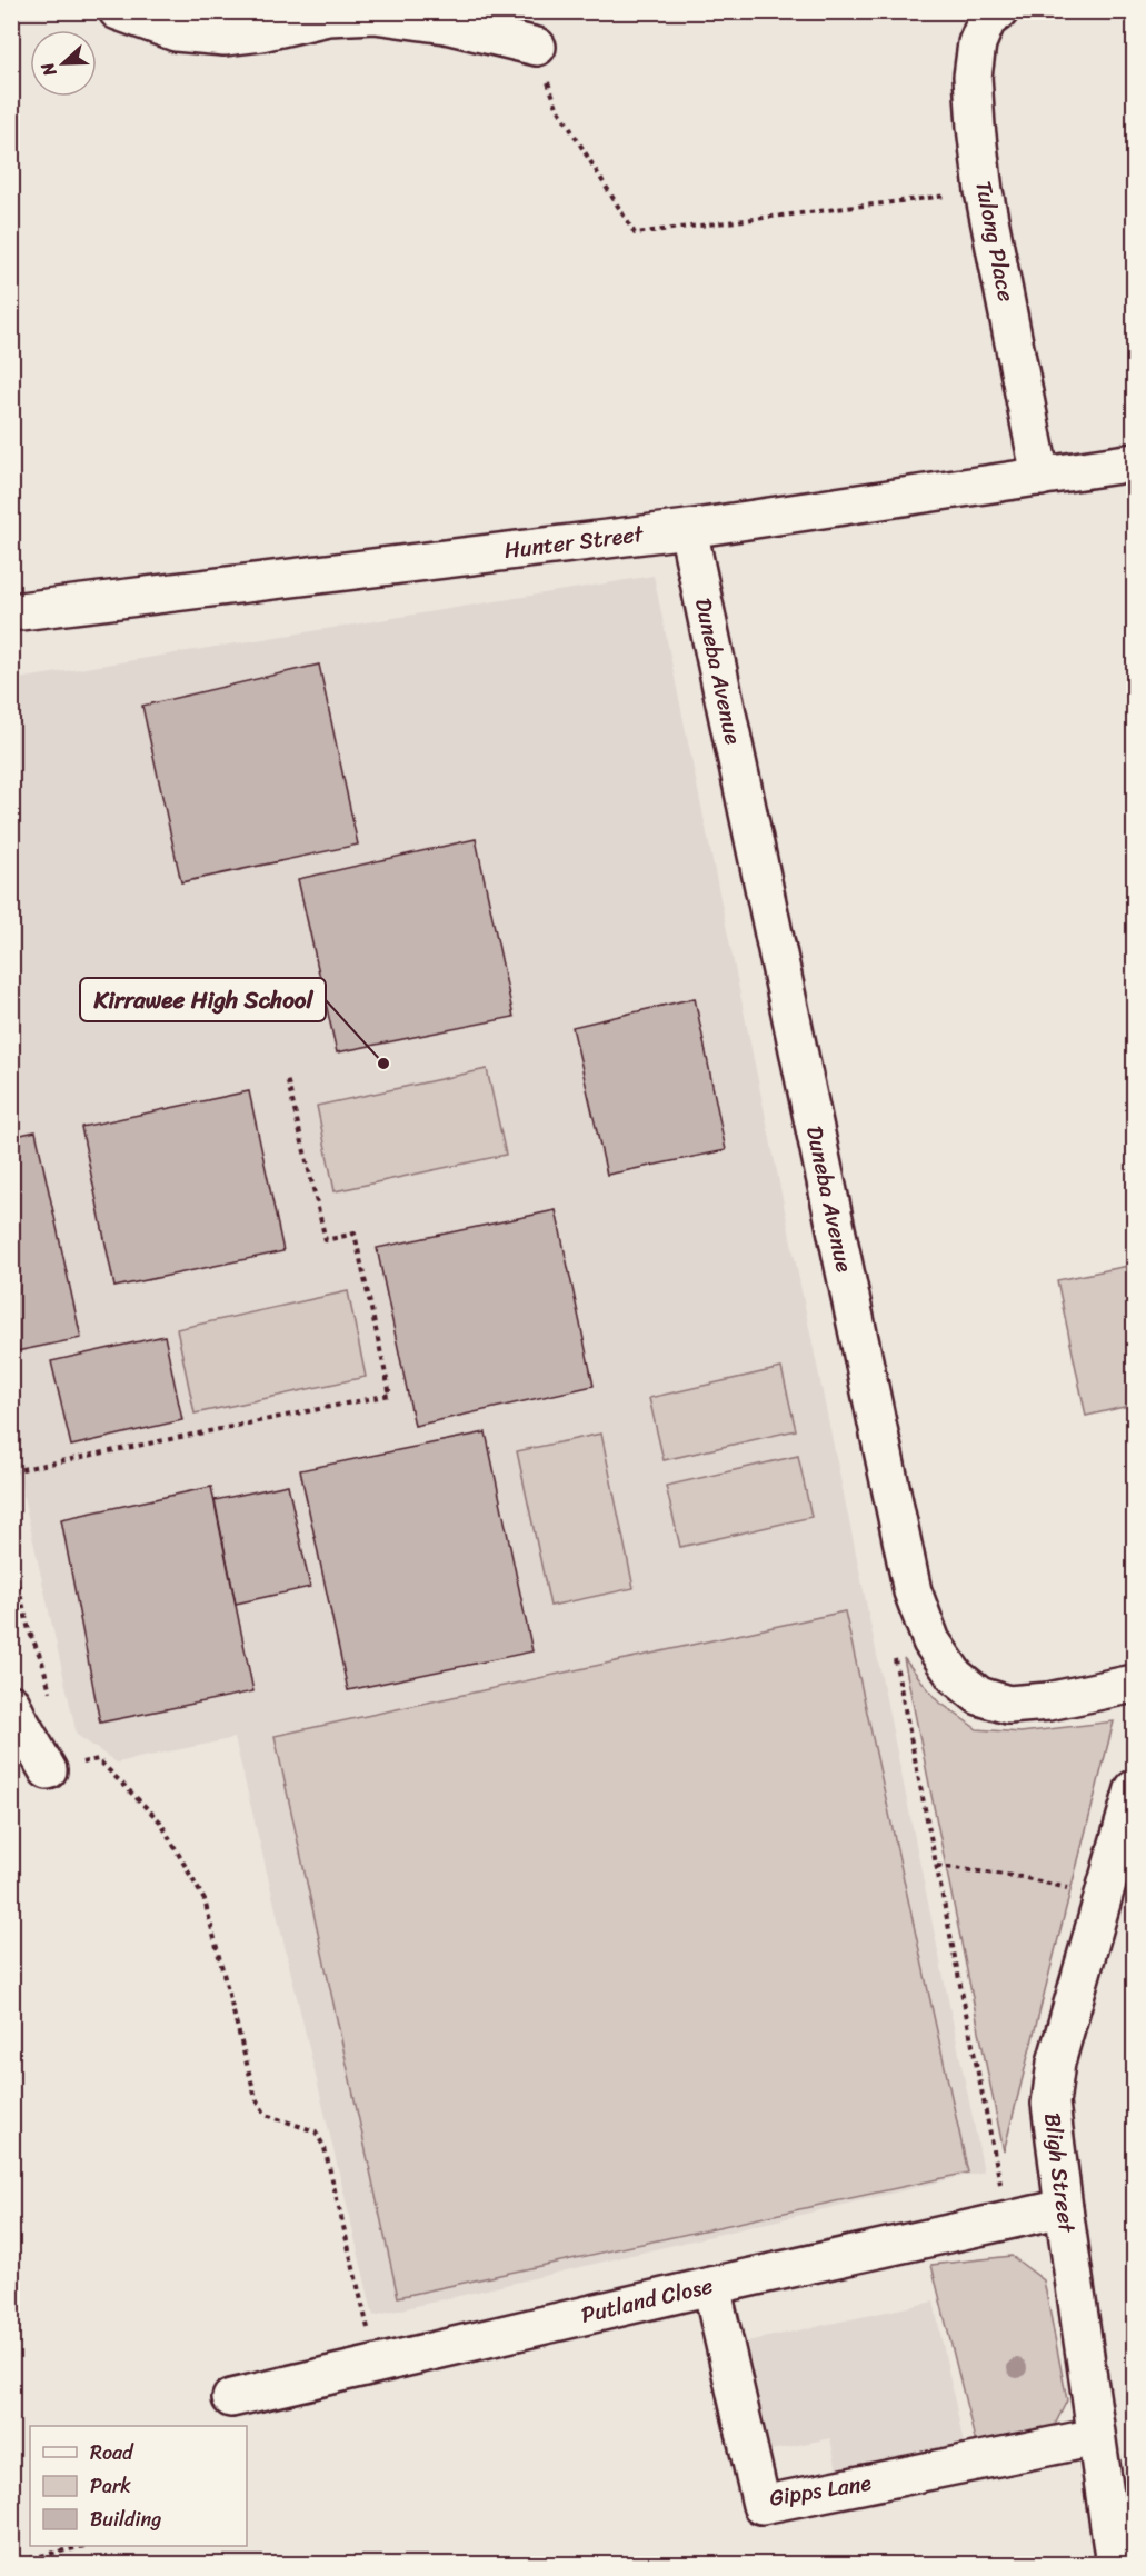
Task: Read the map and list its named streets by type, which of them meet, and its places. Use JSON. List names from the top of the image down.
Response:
{
  "streets": {
    "street": [
      "Tulong Place",
      "Hunter Street",
      "Duneba Avenue",
      "Bligh Street",
      "Putland Close",
      "Gipps Lane"
    ]
  },
  "crossings": [
    ["Tulong Place", "Hunter Street"],
    ["Hunter Street", "Duneba Avenue"],
    ["Bligh Street", "Putland Close"],
    ["Bligh Street", "Gipps Lane"],
    ["Putland Close", "Gipps Lane"]
  ],
  "places": ["Kirrawee High School"],
  "legend": ["Road", "Park", "Building"],
  "north": "left"
}
